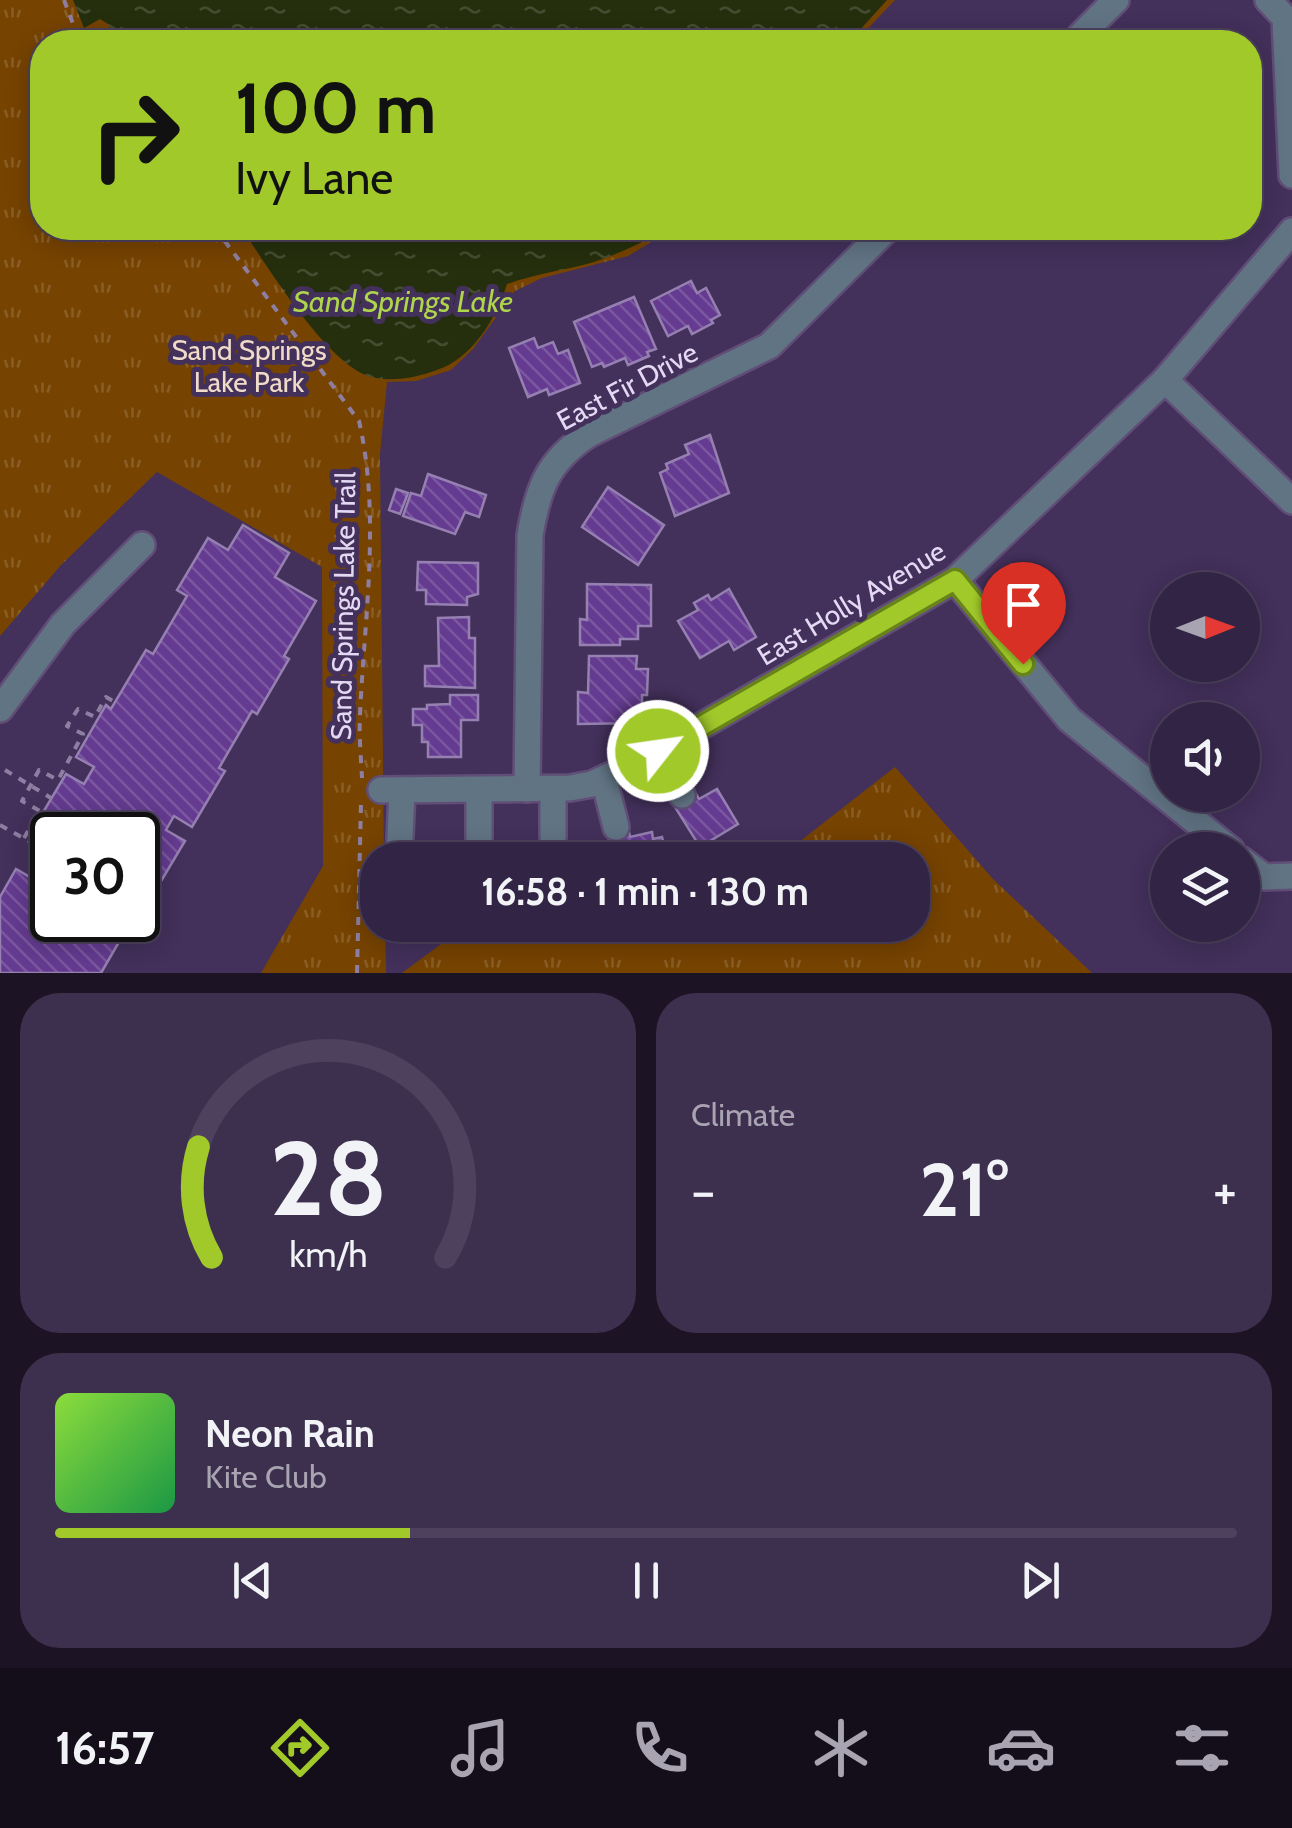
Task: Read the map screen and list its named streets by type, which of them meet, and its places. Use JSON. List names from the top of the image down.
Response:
{
  "streets": {
    "street": ["East Fir Drive", "East Holly Avenue"],
    "path": ["Sand Springs Lake Trail"]
  },
  "crossings": [
    ["East Fir Drive", "East Holly Avenue"]
  ],
  "water": ["Sand Springs Lake"],
  "parks": ["Sand Springs Lake Park"],
  "north": "right",
  "page": {
    "turn": ["100 m", "Ivy Lane"],
    "limit": "30",
    "trip": "16:58 · 1 min · 130 m",
    "tile": "Climate",
    "heat": ["−", "21°", "+"],
    "song": ["Neon Rain", "Kite Club"],
    "tabs": "16:57",
    "gauge": ["28", "km/h"]
  }
}
